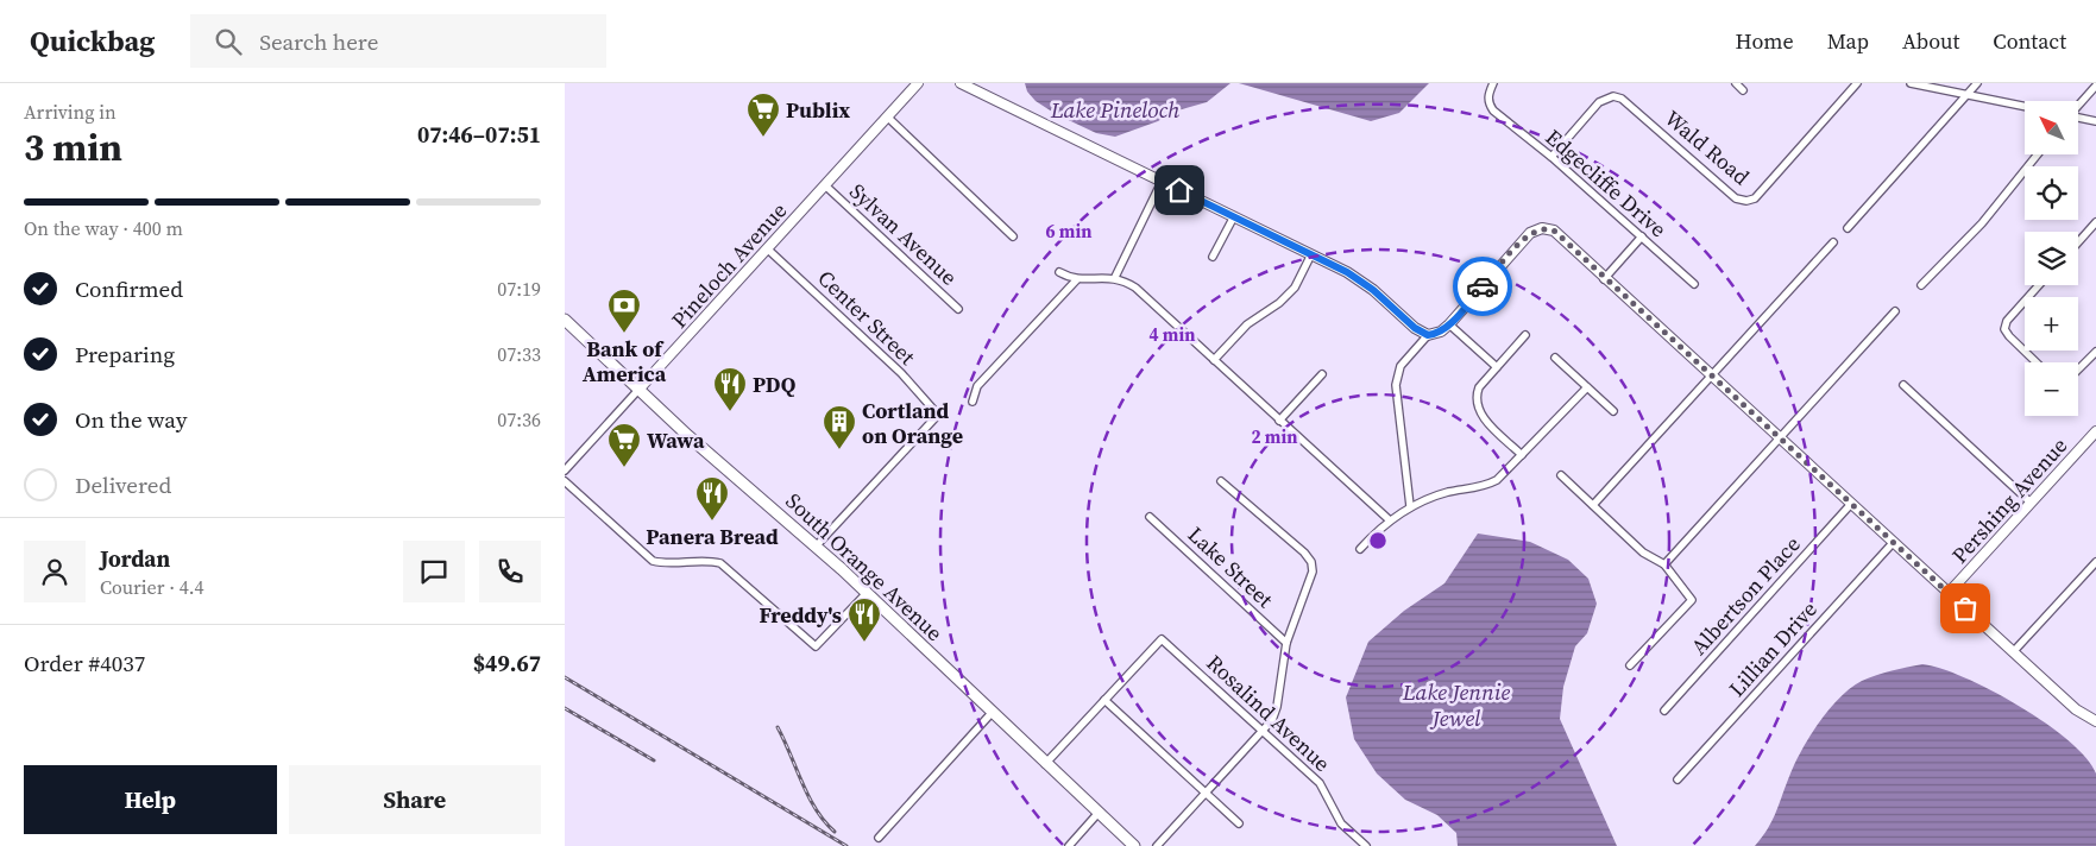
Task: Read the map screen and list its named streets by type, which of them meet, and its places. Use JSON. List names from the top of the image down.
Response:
{
  "streets": {
    "main road": ["South Orange Avenue"],
    "street": [
      "Wald Road",
      "Edgecliffe Drive",
      "Sylvan Avenue",
      "Pineloch Avenue",
      "Center Street",
      "Pershing Avenue",
      "Lake Street",
      "Albertson Place",
      "Lillian Drive",
      "Rosalind Avenue"
    ]
  },
  "crossings": [
    ["Wald Road", "Edgecliffe Drive"],
    ["Sylvan Avenue", "Pineloch Avenue"],
    ["Pineloch Avenue", "Center Street"],
    ["Pineloch Avenue", "South Orange Avenue"],
    ["Center Street", "South Orange Avenue"]
  ],
  "water": ["Lake Pineloch", "Lake Jennie Jewel"],
  "places": {
    "supermarket": ["Publix", "Wawa"],
    "bank": ["Bank of America"],
    "restaurant": ["PDQ", "Panera Bread", "Freddy's"],
    "building": ["Cortland on Orange"]
  },
  "north": "top left",
  "page": {
    "header": "Quickbag",
    "search": "Search here",
    "nav": [
      "Home",
      "Map",
      "About",
      "Contact"
    ],
    "heading": ["3 min", "Arriving in", "07:46–07:51"],
    "panel": [
      "Jordan",
      "Courier · 4.4",
      "Order #4037",
      "$49.67"
    ],
    "map_buttons": ["+", "−"],
    "bar": "On the way · 400 m",
    "list": [
      ["Confirmed", "07:19"],
      ["Preparing", "07:33"],
      ["On the way", "07:36"],
      "Delivered"
    ],
    "buttons": ["Help", "Share"]
  },
  "rings": ["6 min", "4 min", "2 min"]
}
